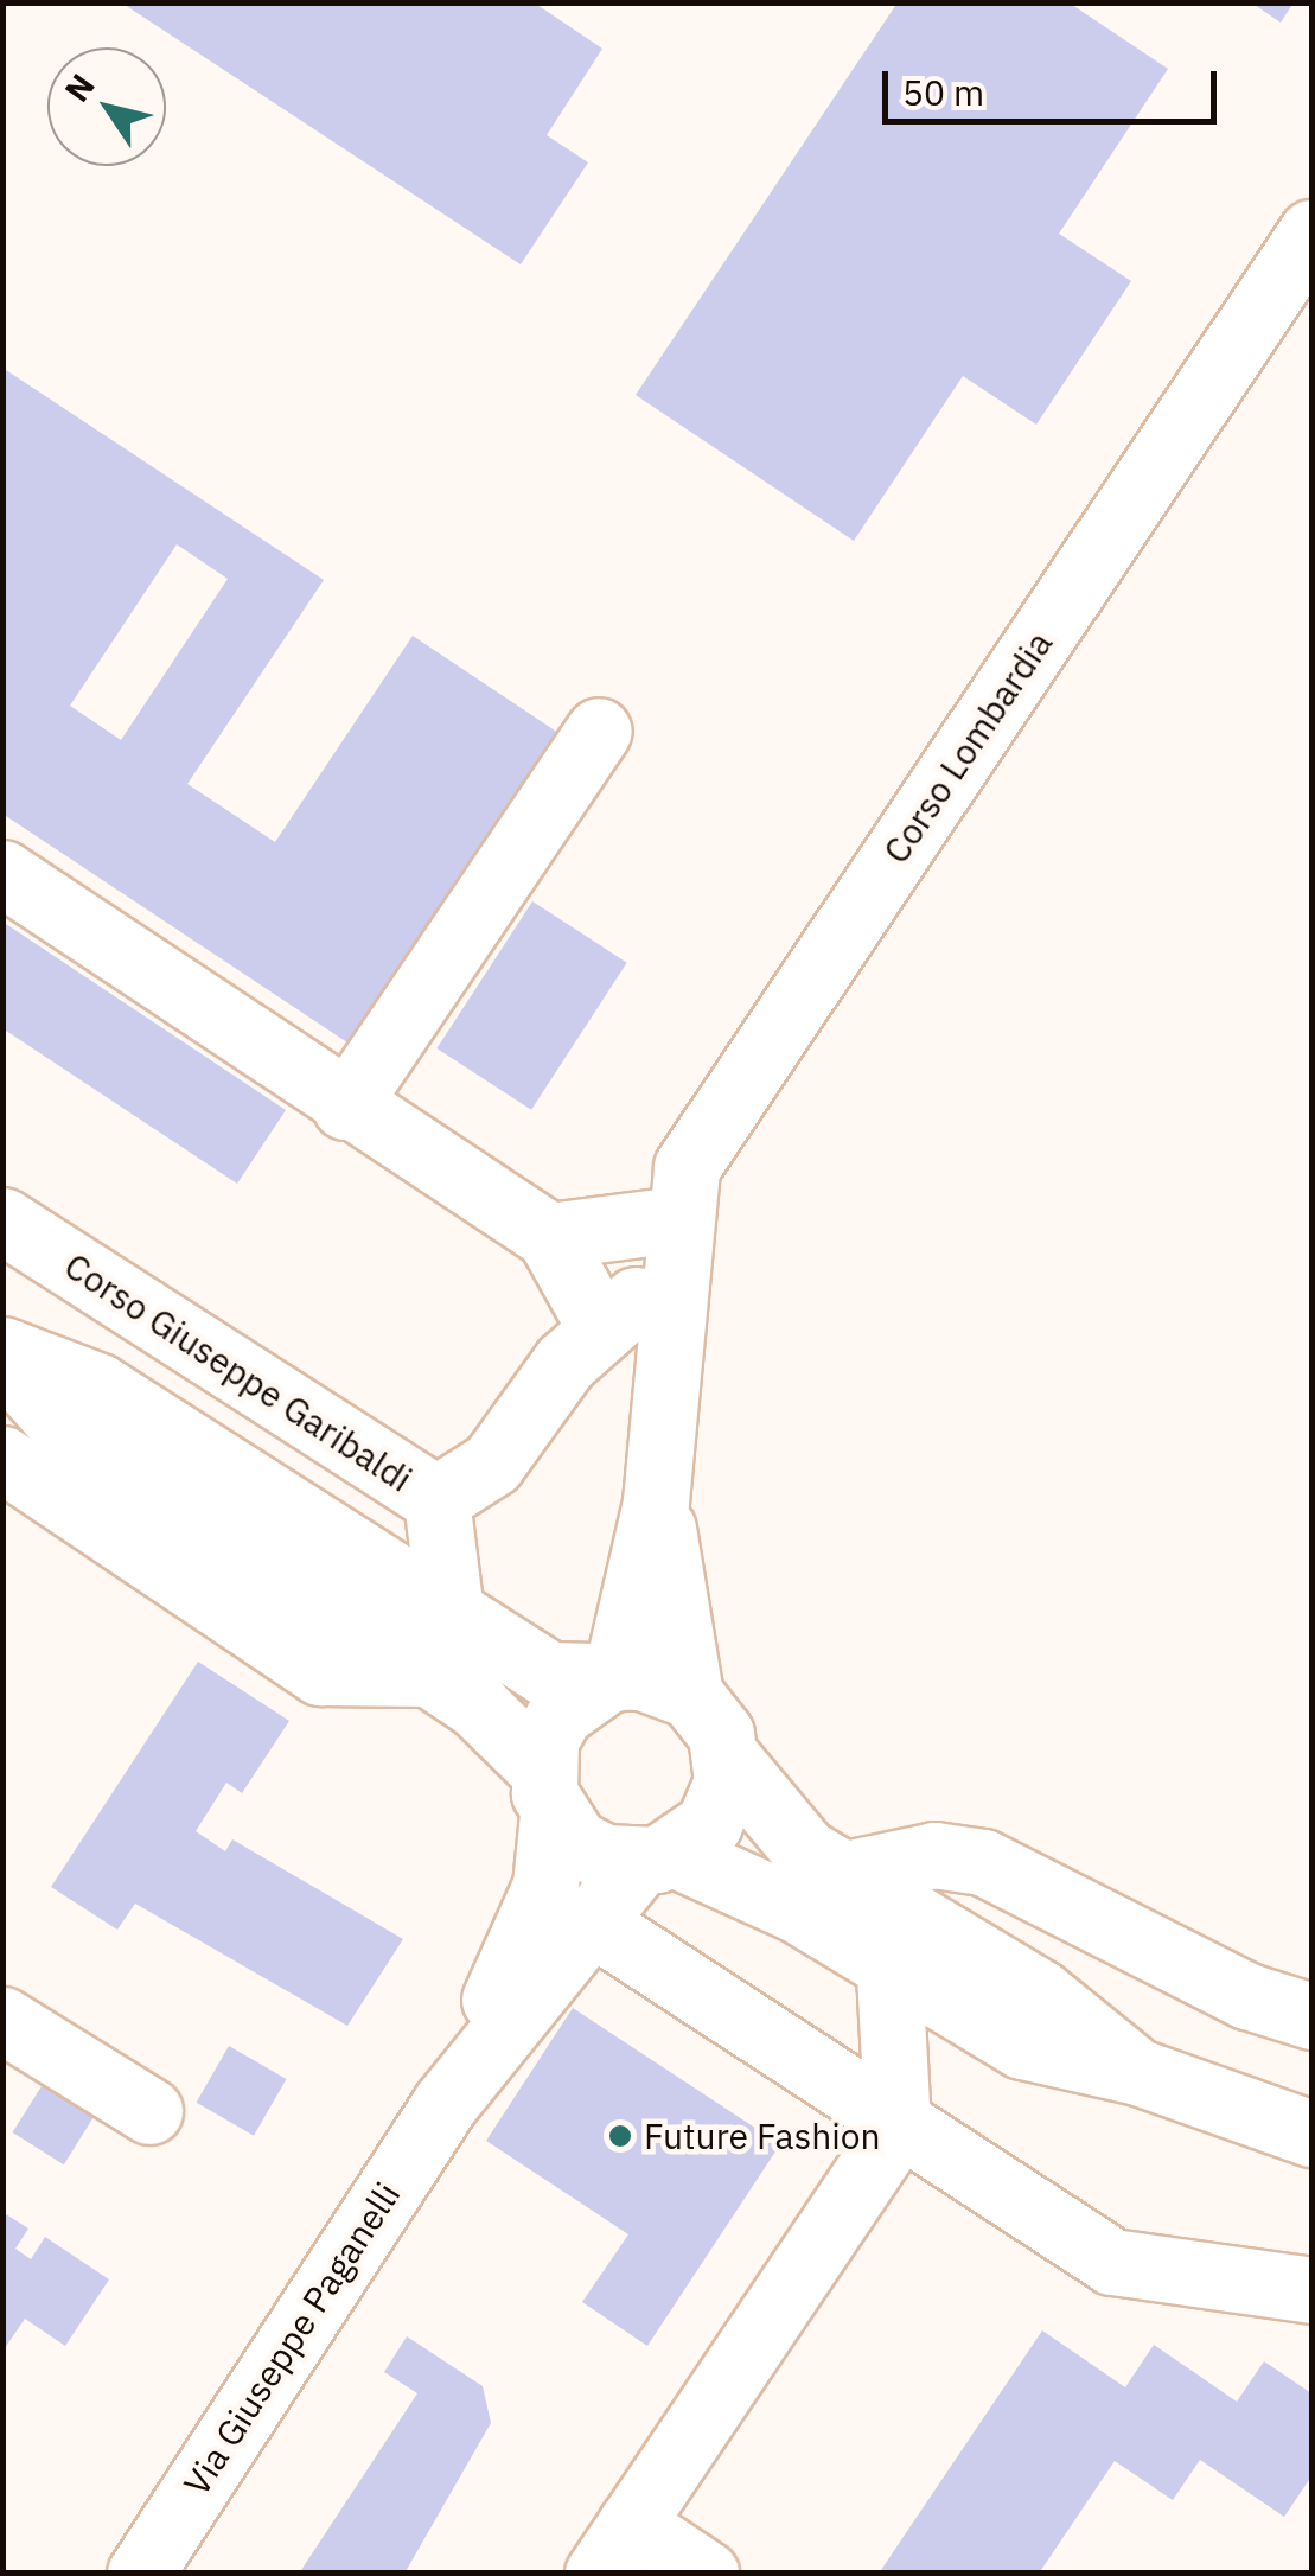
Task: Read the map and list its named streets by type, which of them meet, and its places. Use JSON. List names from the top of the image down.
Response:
{
  "streets": {
    "street": ["Corso Lombardia", "Corso Giuseppe Garibaldi", "Via Giuseppe Paganelli"]
  },
  "crossings": [
    ["Corso Lombardia", "Via Giuseppe Paganelli"]
  ],
  "places": ["Future Fashion"],
  "scale_bar": "50 m",
  "north": "top left"
}
